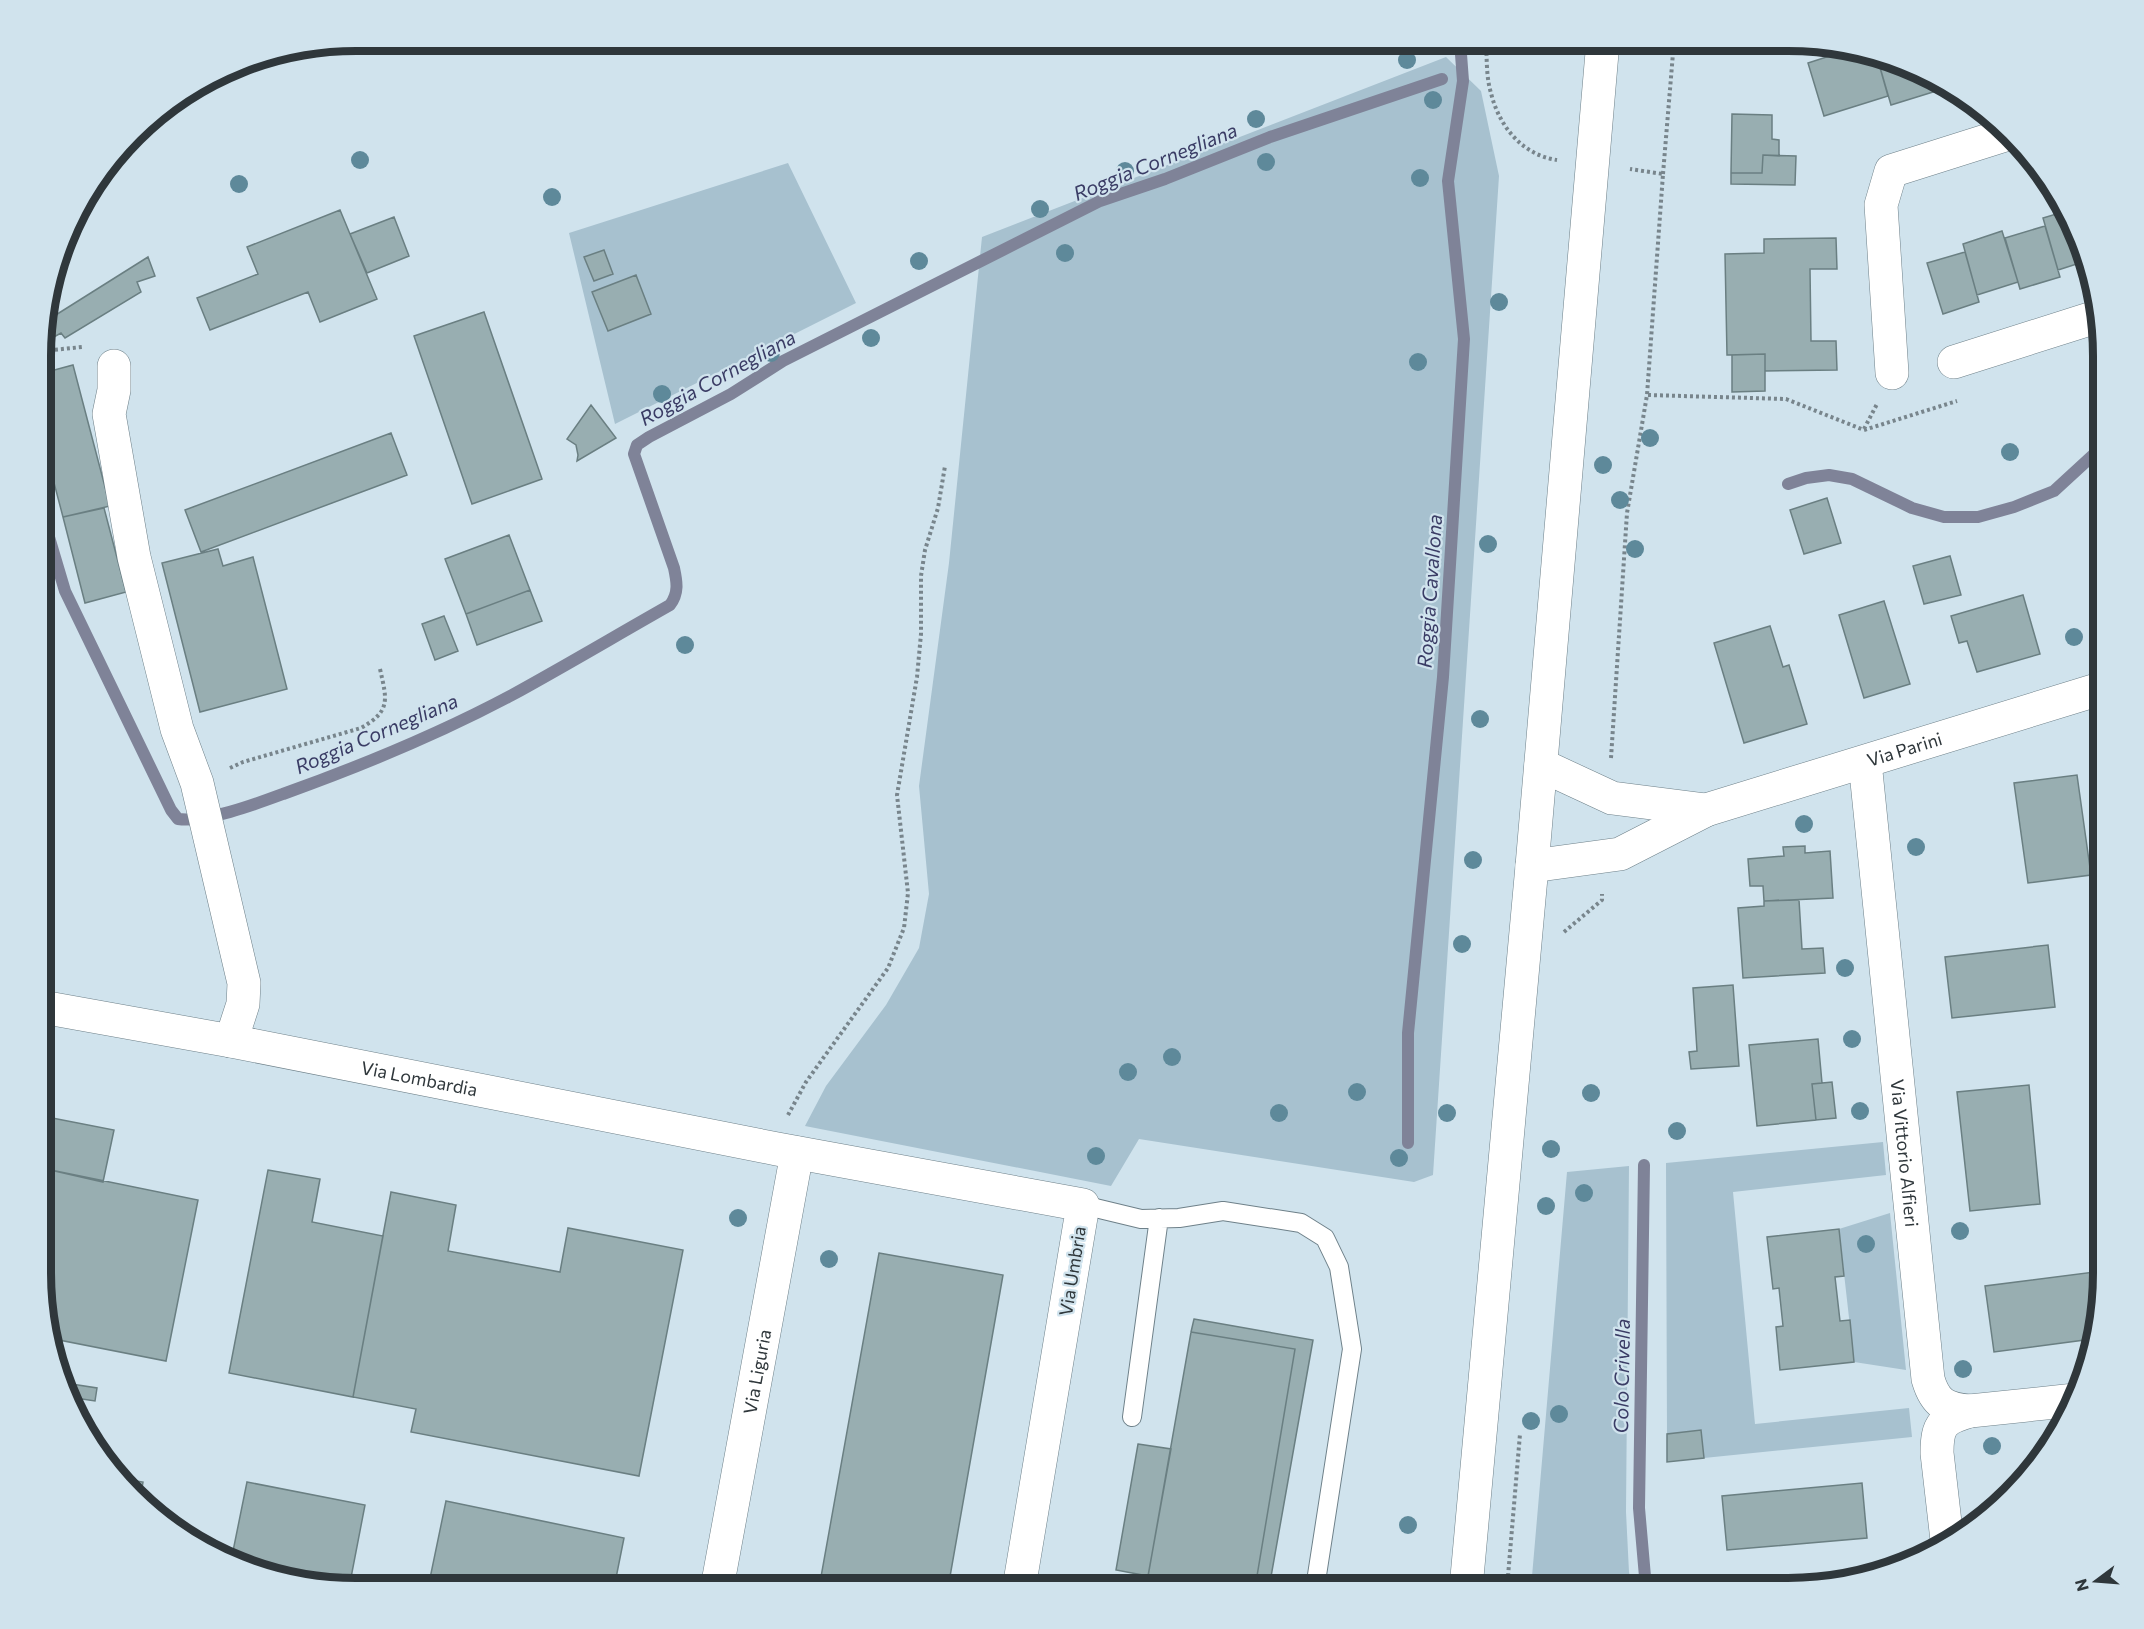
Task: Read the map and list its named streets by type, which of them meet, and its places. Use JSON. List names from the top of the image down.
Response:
{
  "streets": {
    "street": [
      "Via Parini",
      "Via Lombardia",
      "Via Vittorio Alfieri",
      "Via Umbria",
      "Via Liguria"
    ]
  },
  "crossings": [
    ["Via Parini", "Via Vittorio Alfieri"],
    ["Via Lombardia", "Via Umbria"],
    ["Via Lombardia", "Via Liguria"],
    ["Via Umbria", "Via Liguria"]
  ],
  "water": ["Roggia Cornegliana", "Roggia Cavallona", "Colo Crivella"],
  "north": "left"
}
